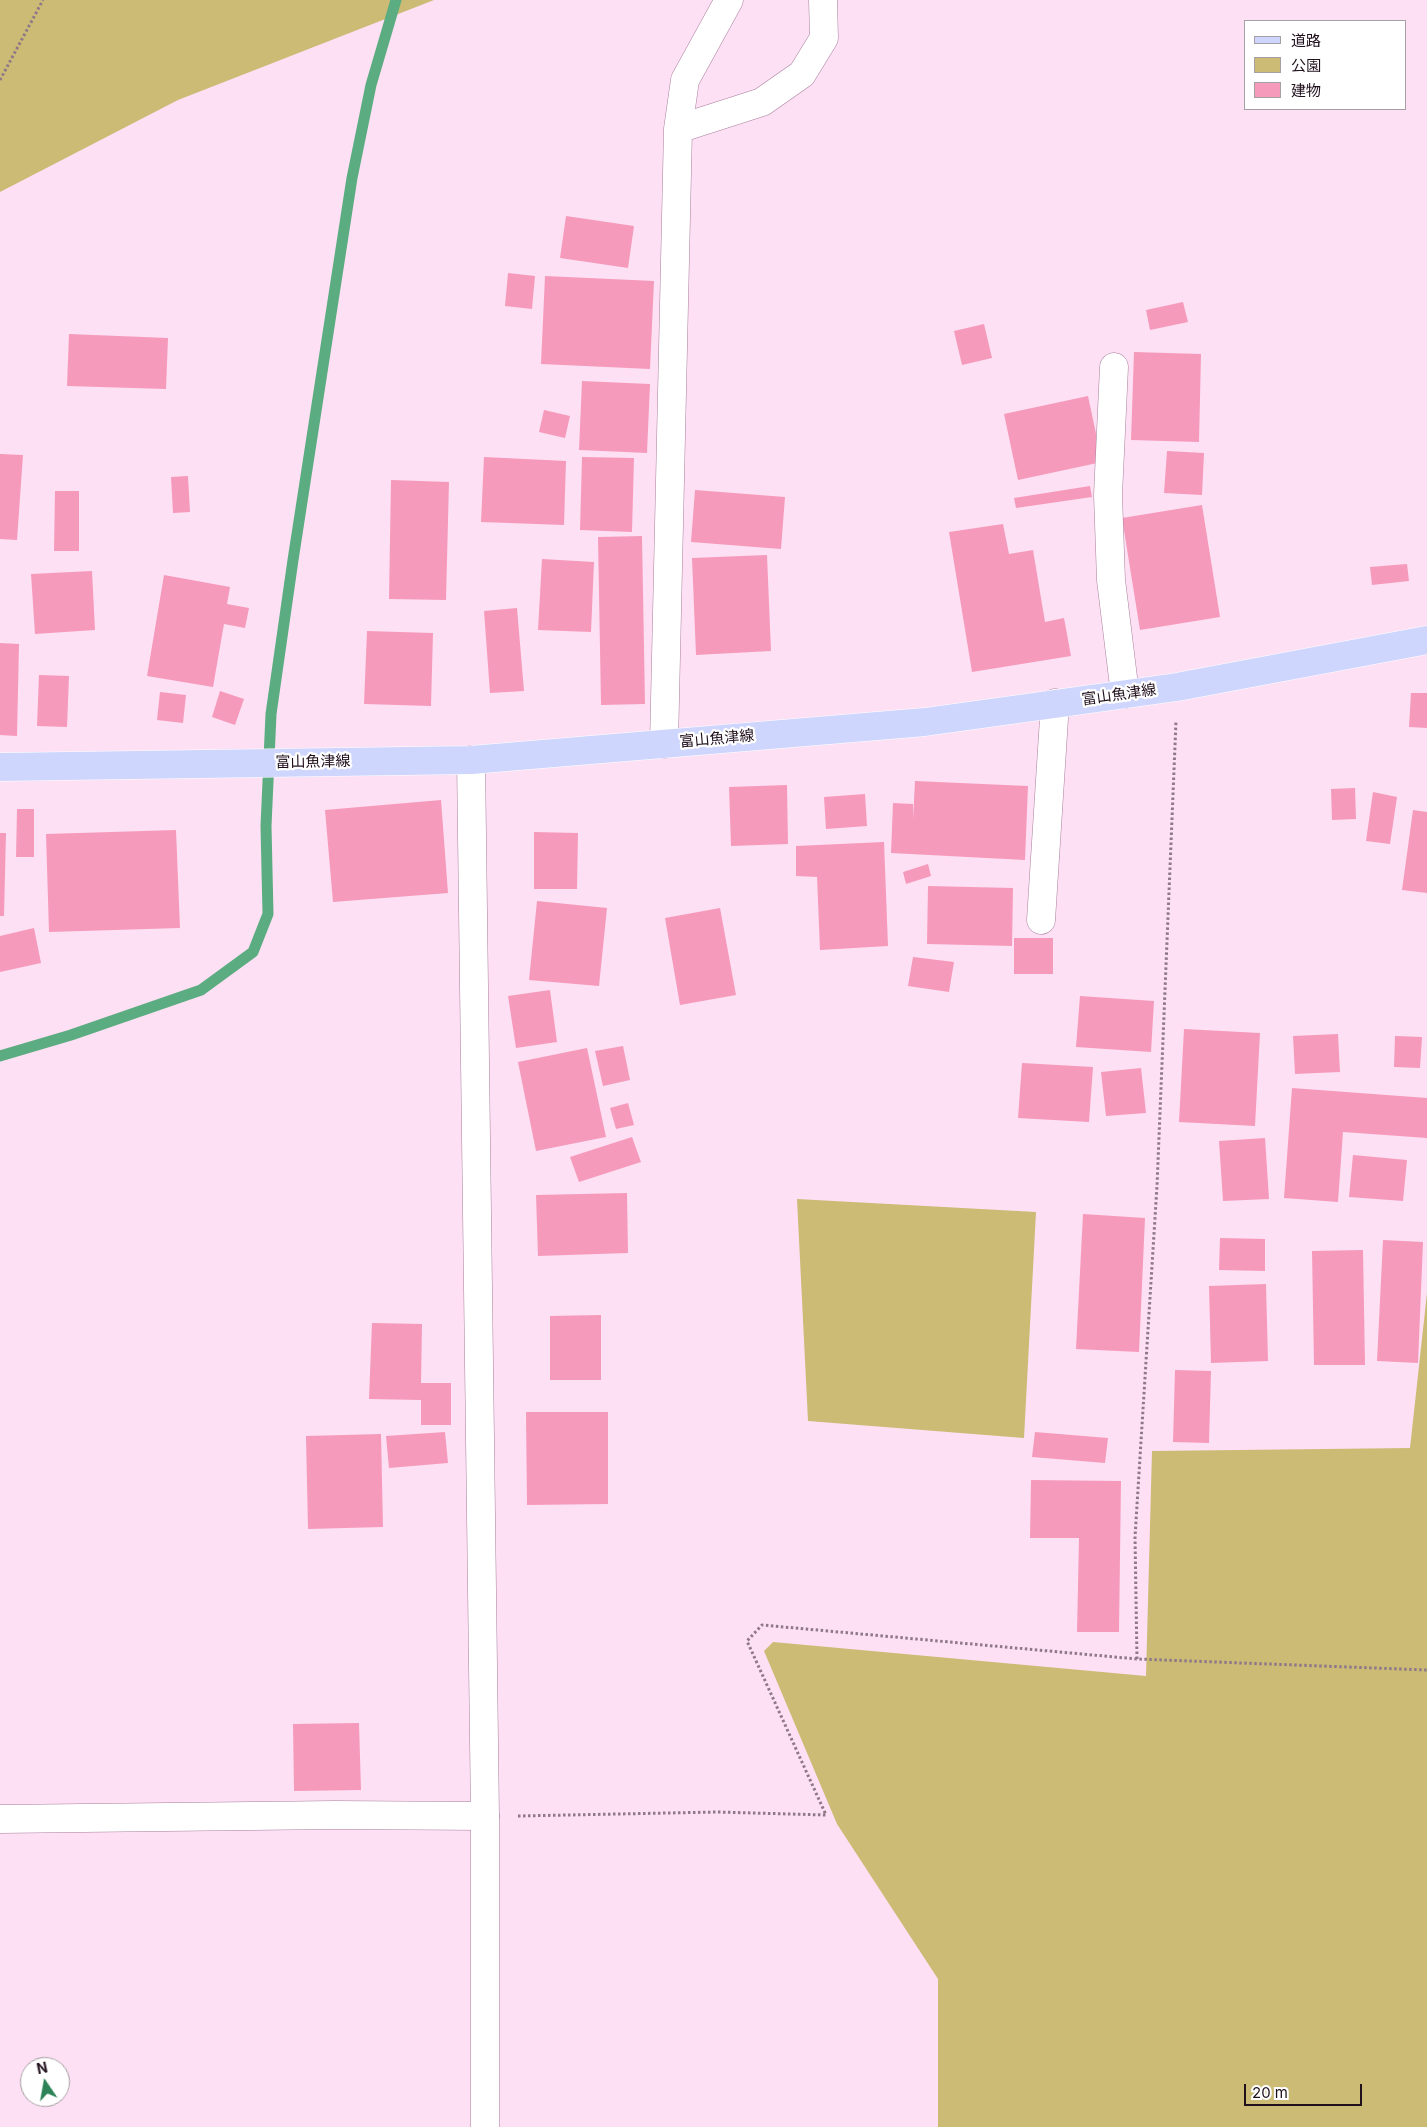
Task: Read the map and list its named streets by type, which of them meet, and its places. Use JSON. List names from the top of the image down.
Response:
{
  "streets": {
    "main road": ["富山魚津線"]
  },
  "legend": ["道路", "公園", "建物"],
  "scale_bar": "20 m",
  "north": "top"
}
